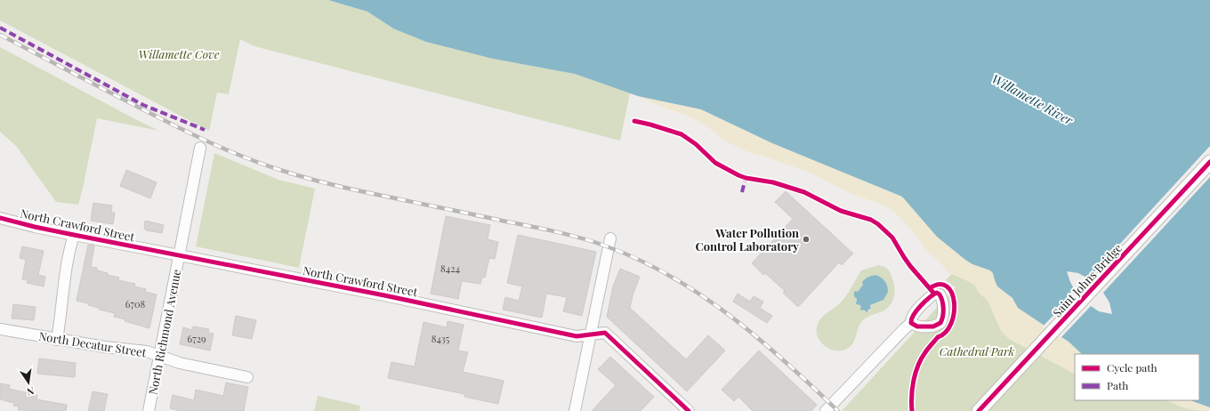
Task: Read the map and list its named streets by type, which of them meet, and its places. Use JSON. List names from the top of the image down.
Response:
{
  "streets": {
    "main road": ["Saint Johns Bridge"],
    "street": ["North Crawford Street", "North Richmond Avenue", "North Decatur Street"]
  },
  "crossings": [
    ["North Crawford Street", "North Richmond Avenue"],
    ["North Richmond Avenue", "North Decatur Street"]
  ],
  "water": ["Willamette River"],
  "parks": ["Willamette Cove", "Cathedral Park"],
  "places": ["Water Pollution Control Laboratory"],
  "house_numbers": [
    "8424",
    "6708",
    "6729",
    "8435"
  ],
  "legend": ["Cycle path", "Path"],
  "north": "bottom"
}
